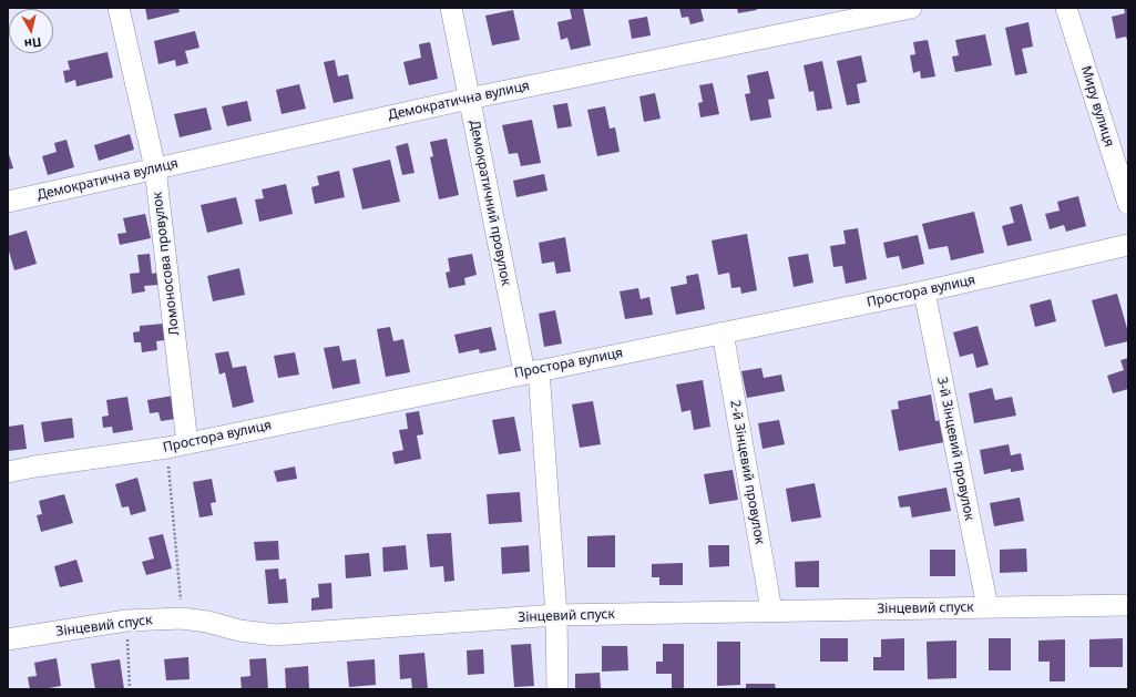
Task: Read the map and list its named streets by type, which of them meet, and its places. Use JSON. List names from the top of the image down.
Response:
{
  "streets": {
    "street": [
      "Демократична вулиця",
      "Миру вулиця",
      "Демократичний провулок",
      "Ломоносова провулок",
      "Простора вулиця",
      "3-й Зінцевий провулок",
      "2-й Зінцевий провулок",
      "Зінцевий спуск"
    ]
  },
  "crossings": [
    ["Демократична вулиця", "Демократичний провулок"],
    ["Демократична вулиця", "Ломоносова провулок"],
    ["Демократичний провулок", "Простора вулиця"],
    ["Демократичний провулок", "Зінцевий спуск"],
    ["Ломоносова провулок", "Простора вулиця"],
    ["Простора вулиця", "3-й Зінцевий провулок"],
    ["Простора вулиця", "2-й Зінцевий провулок"],
    ["3-й Зінцевий провулок", "Зінцевий спуск"],
    ["2-й Зінцевий провулок", "Зінцевий спуск"]
  ],
  "north": "bottom"
}
